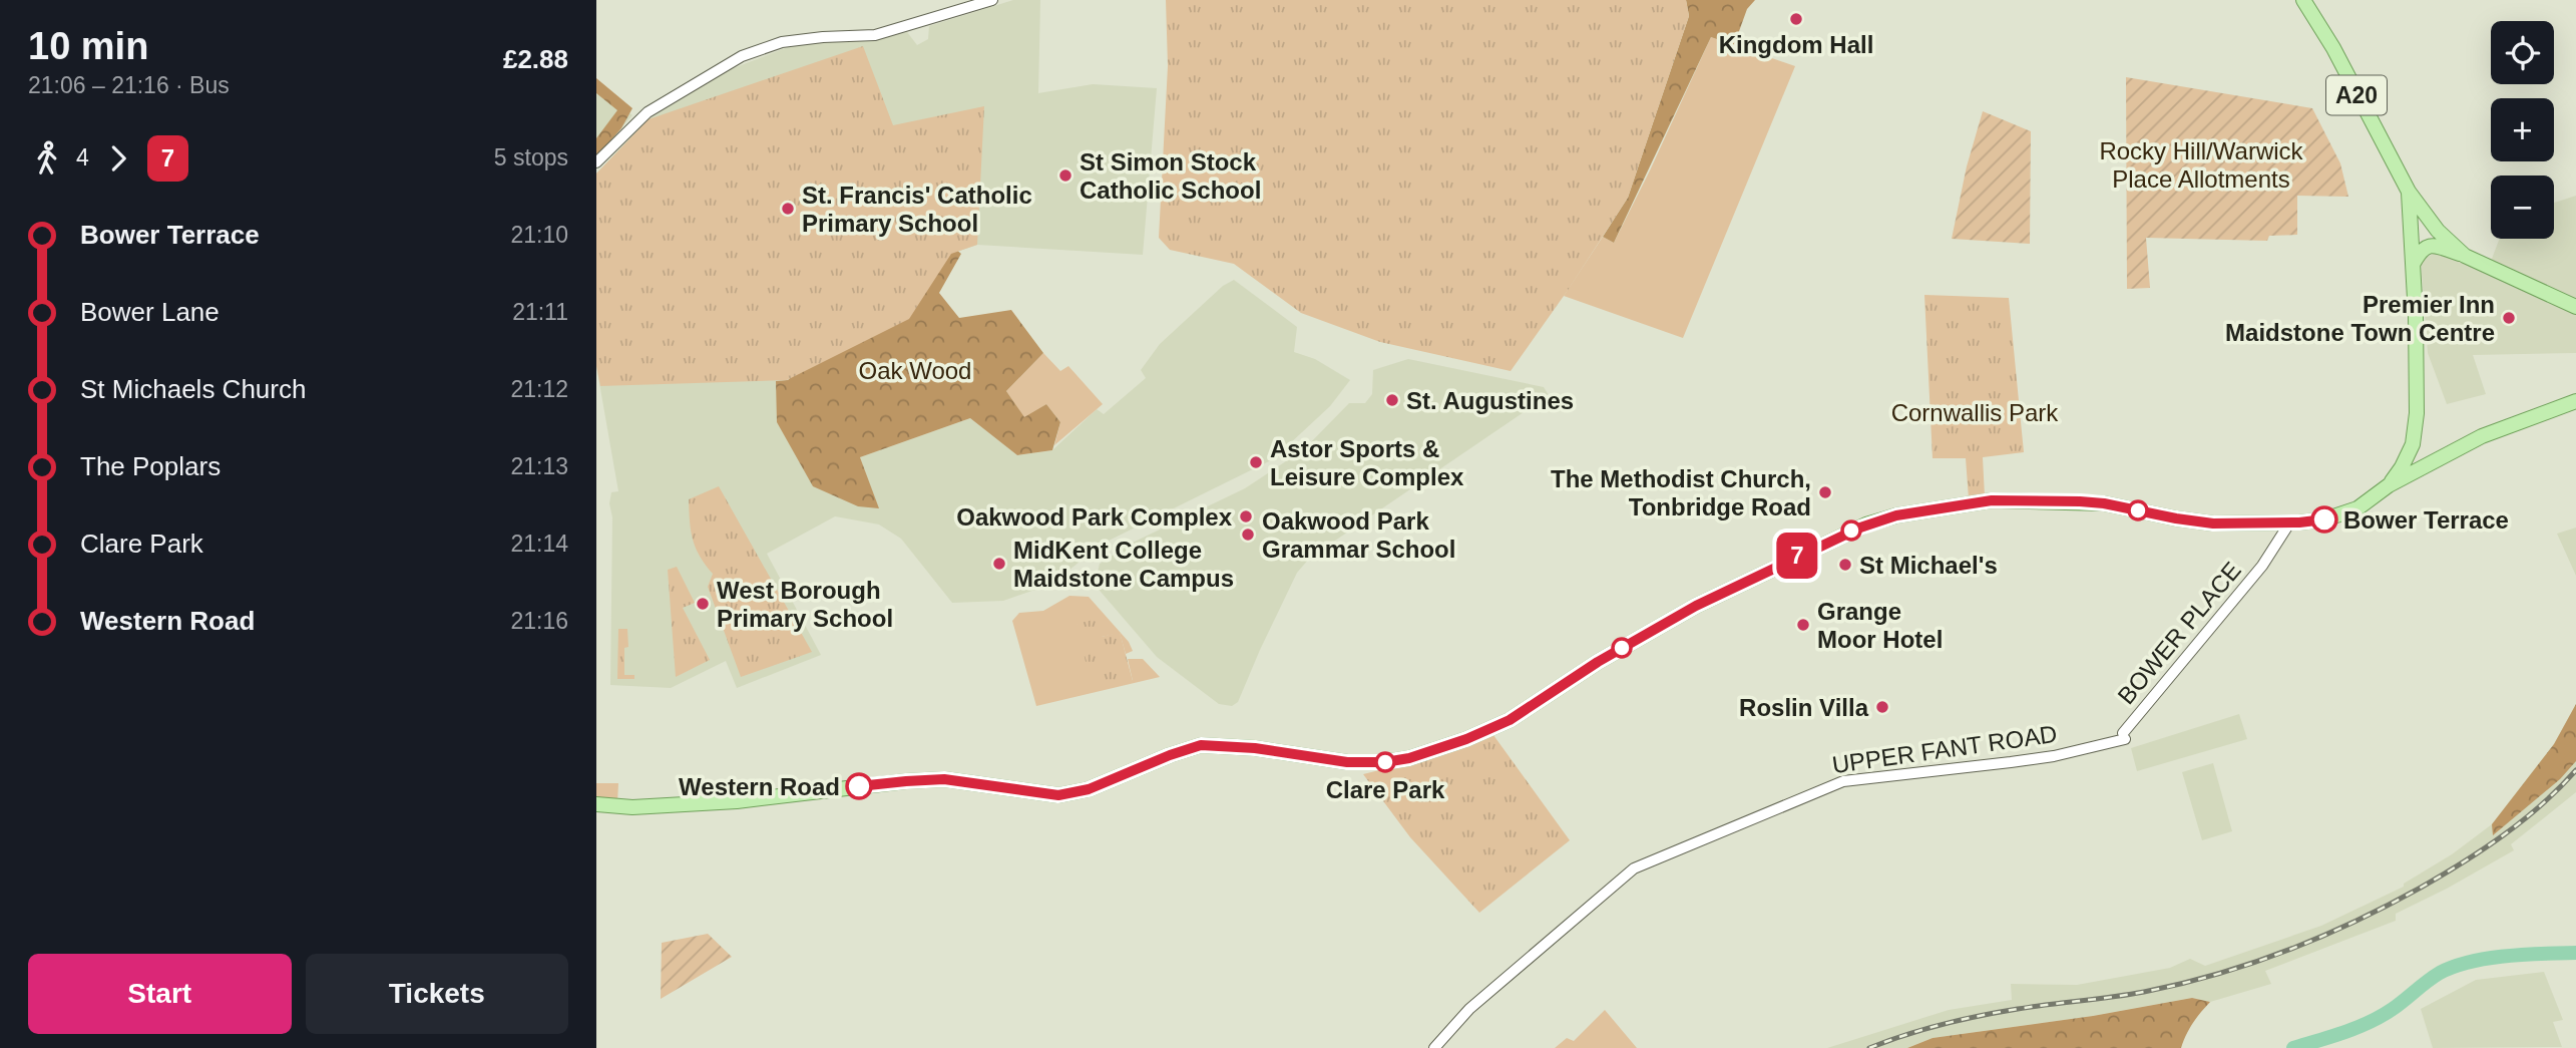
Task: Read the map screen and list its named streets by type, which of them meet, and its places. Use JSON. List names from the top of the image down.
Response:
{
  "streets": {
    "main road": ["A20"],
    "street": ["BOWER PLACE", "UPPER FANT ROAD"]
  },
  "crossings": [
    ["BOWER PLACE", "UPPER FANT ROAD"]
  ],
  "parks": ["Rocky Hill/Warwick Place Allotments", "Oak Wood", "Cornwallis Park"],
  "places": [
    "Kingdom Hall",
    "St Simon Stock Catholic School",
    "St. Francis' Catholic Primary School",
    "Premier Inn Maidstone Town Centre",
    "St. Augustines",
    "Astor Sports & Leisure Complex",
    "The Methodist Church, Tonbridge Road",
    "Oakwood Park Complex",
    "Bower Terrace",
    "Oakwood Park Grammar School",
    "MidKent College Maidstone Campus",
    "St Michael's",
    "West Borough Primary School",
    "Grange Moor Hotel",
    "Roslin Villa",
    "Clare Park",
    "Western Road"
  ],
  "lines": ["bus line 7"],
  "page": {
    "heading": ["10 min", "21:06 – 21:16 · Bus", "£2.88"],
    "on_map": "7",
    "map_buttons": ["+", "−"],
    "legs": ["4", "7", "5 stops"],
    "list": [
      {
        "name": "Bower Terrace",
        "value": "21:10"
      },
      {
        "name": "Bower Lane",
        "value": "21:11"
      },
      {
        "name": "St Michaels Church",
        "value": "21:12"
      },
      {
        "name": "The Poplars",
        "value": "21:13"
      },
      {
        "name": "Clare Park",
        "value": "21:14"
      },
      {
        "name": "Western Road",
        "value": "21:16"
      }
    ],
    "buttons": ["Start", "Tickets"]
  }
}
